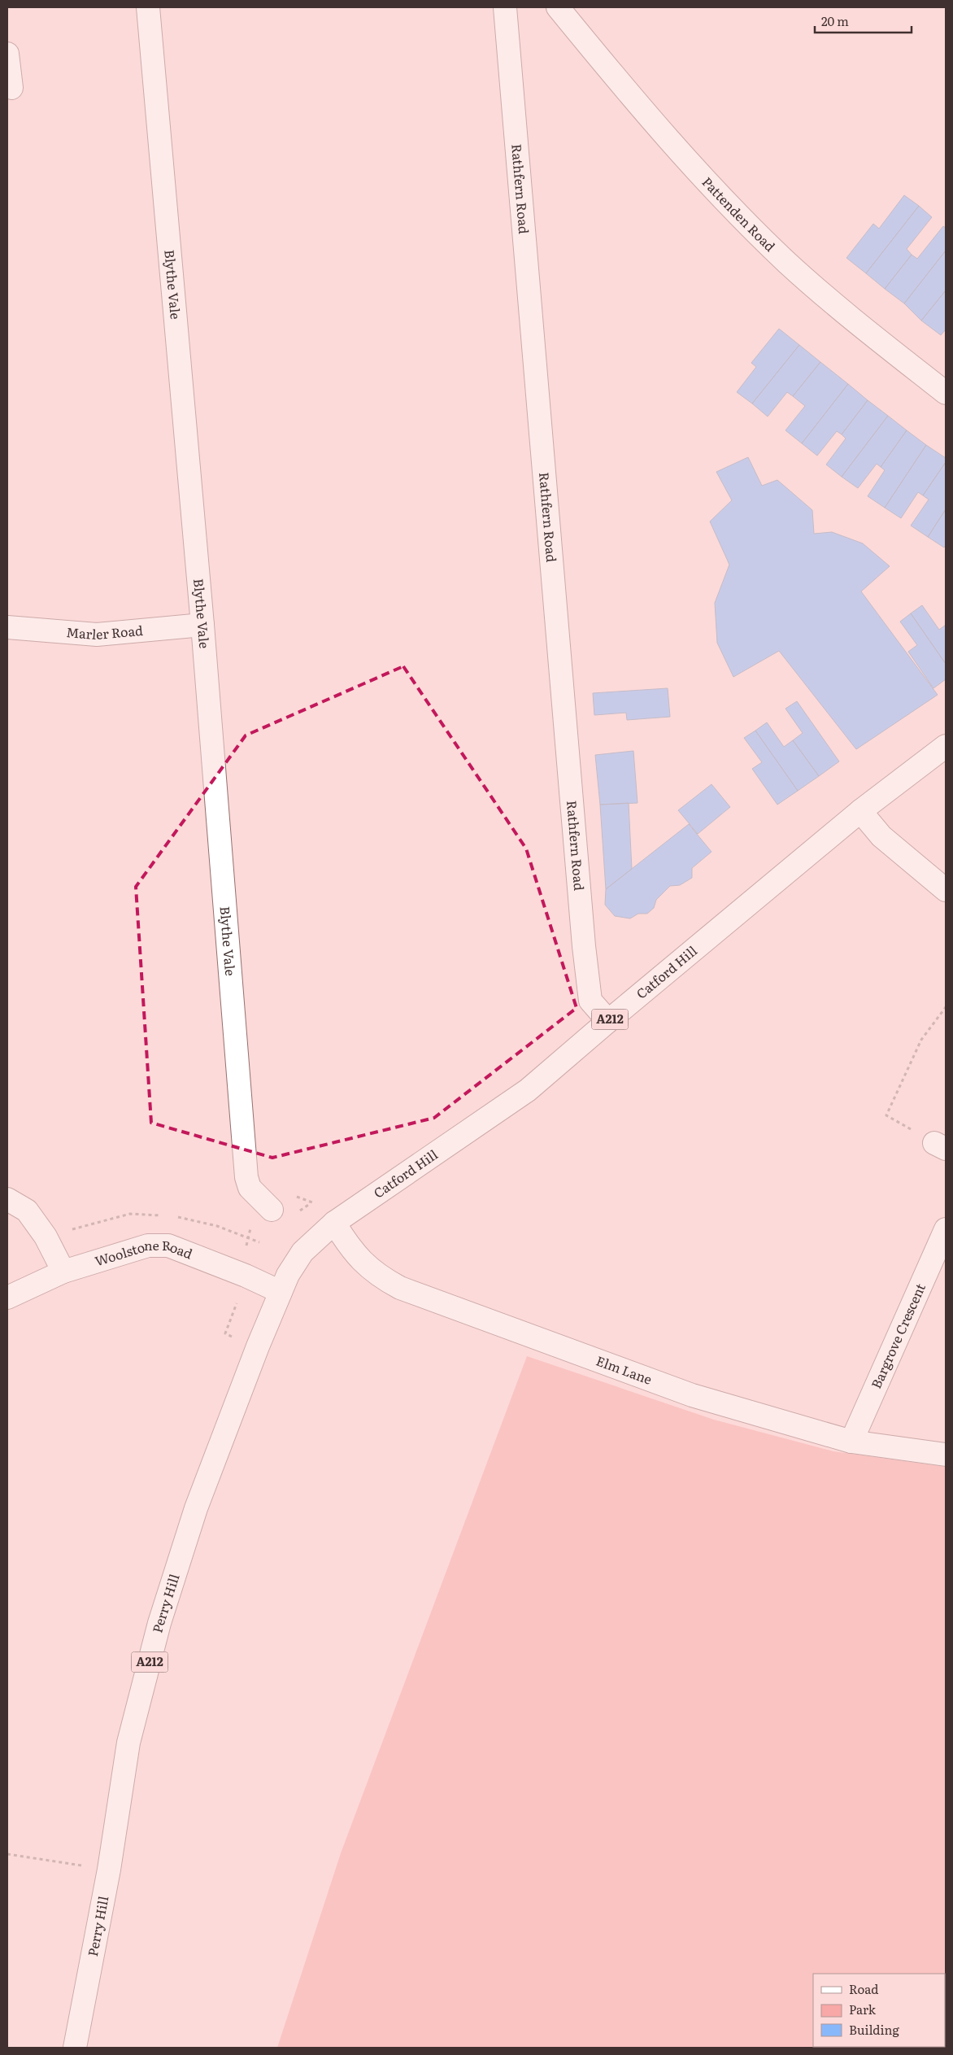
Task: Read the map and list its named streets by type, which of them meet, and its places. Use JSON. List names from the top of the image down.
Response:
{
  "streets": {
    "street": [
      "Rathfern Road",
      "Pattenden Road",
      "Blythe Vale",
      "Marler Road",
      "Catford Hill",
      "A212",
      "Woolstone Road",
      "Bargrove Crescent",
      "Elm Lane",
      "Perry Hill"
    ]
  },
  "crossings": [
    ["Rathfern Road", "Catford Hill"],
    ["Blythe Vale", "Marler Road"],
    ["Catford Hill", "Woolstone Road"],
    ["Catford Hill", "Elm Lane"],
    ["Catford Hill", "Perry Hill"],
    ["Woolstone Road", "Perry Hill"],
    ["Bargrove Crescent", "Elm Lane"]
  ],
  "legend": ["Road", "Park", "Building"],
  "scale_bar": "20 m"
}
